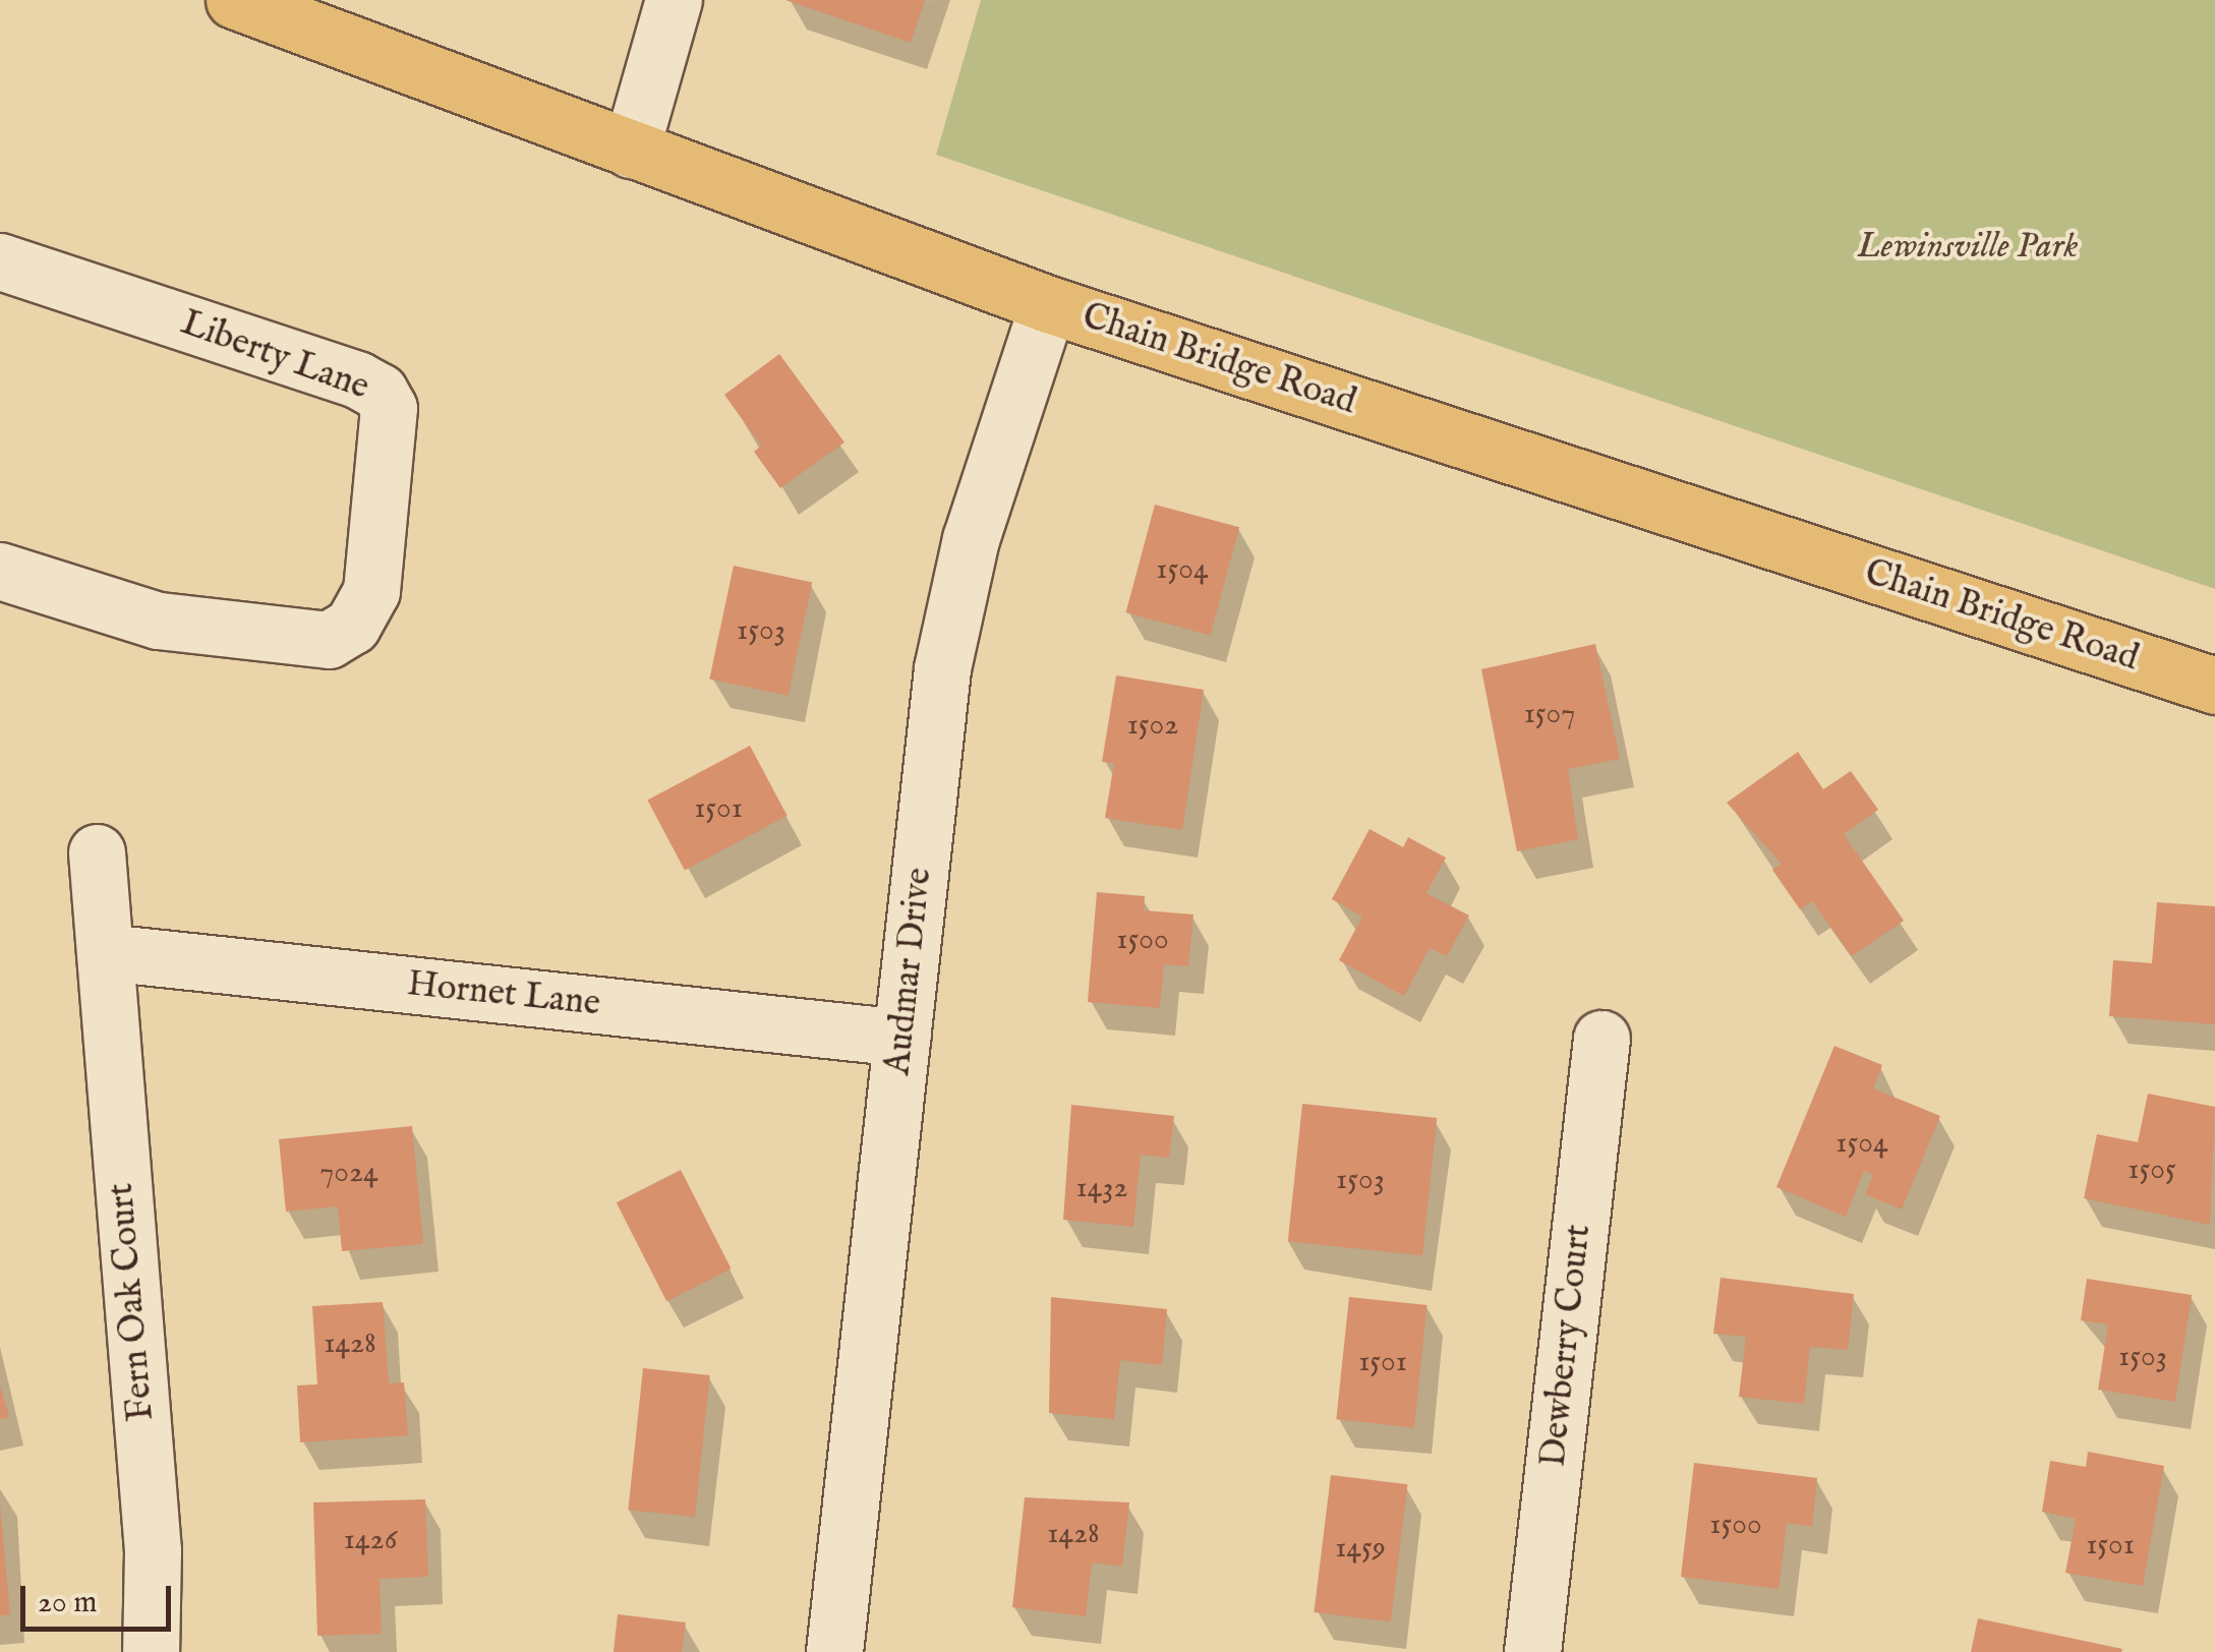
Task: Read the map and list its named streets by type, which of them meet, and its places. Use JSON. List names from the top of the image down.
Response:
{
  "streets": {
    "main road": ["Chain Bridge Road"],
    "street": [
      "Liberty Lane",
      "Audmar Drive",
      "Hornet Lane",
      "Fern Oak Court",
      "Dewberry Court"
    ]
  },
  "crossings": [
    ["Chain Bridge Road", "Audmar Drive"],
    ["Audmar Drive", "Hornet Lane"],
    ["Hornet Lane", "Fern Oak Court"]
  ],
  "parks": ["Lewinsville Park"],
  "house_numbers": [
    "1504",
    "1503",
    "1507",
    "1502",
    "1501",
    "1500",
    "1504",
    "1505",
    "7024",
    "1503",
    "1432",
    "1428",
    "1503",
    "1501",
    "1500",
    "1428",
    "1426",
    "1501",
    "1459"
  ],
  "scale_bar": "20 m"
}
